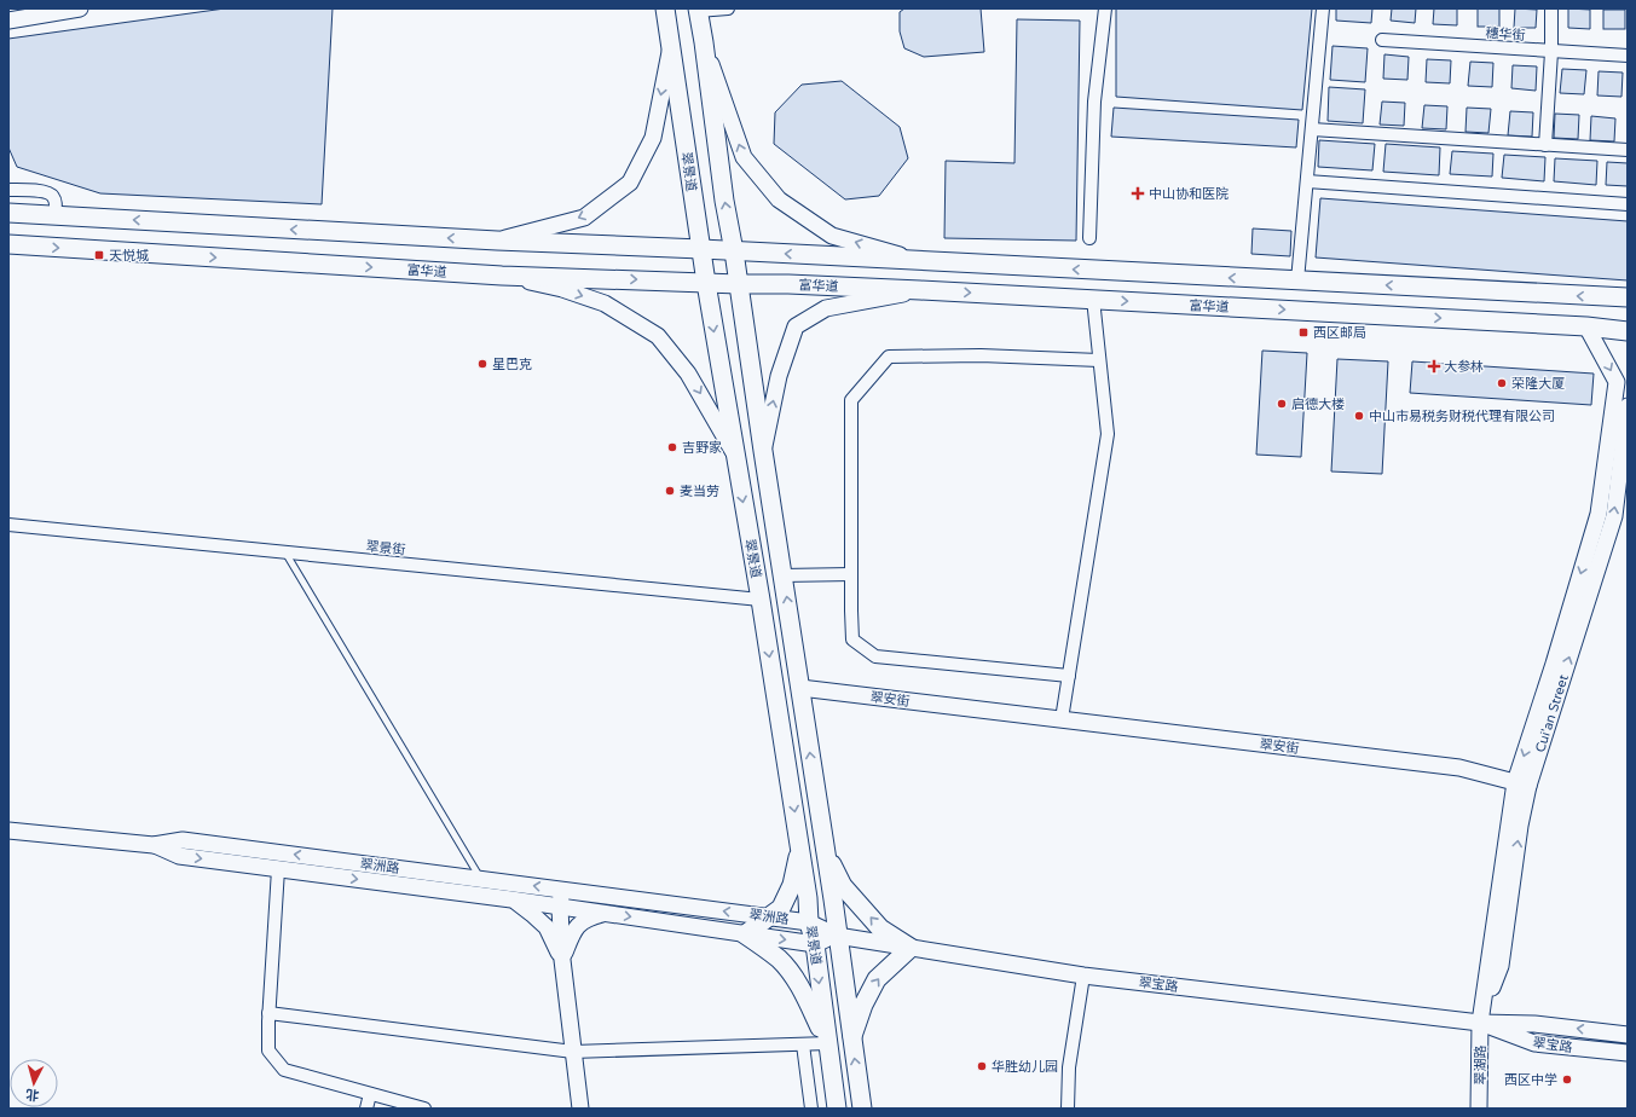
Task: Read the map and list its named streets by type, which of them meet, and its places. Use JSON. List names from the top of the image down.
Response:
{
  "streets": {
    "main road": ["翠景道", "富华道"],
    "street": [
      "穗华街",
      "翠景街",
      "翠安街",
      "Cui'an Street",
      "翠洲路",
      "翠宝路",
      "翠湖路"
    ]
  },
  "crossings": [
    ["翠景道", "富华道"],
    ["翠景道", "翠景街"],
    ["翠景道", "翠安街"],
    ["翠景道", "翠洲路"],
    ["翠景道", "翠宝路"],
    ["富华道", "Cui'an Street"],
    ["翠安街", "Cui'an Street"],
    ["翠洲路", "翠宝路"],
    ["翠宝路", "翠湖路"]
  ],
  "places": {
    "health": ["中山协和医院", "大参林"],
    "transit": ["天悦城", "西区邮局"],
    "other": [
      "星巴克",
      "荣隆大厦",
      "启德大楼",
      "中山市易税务财税代理有限公司",
      "吉野家",
      "麦当劳",
      "华胜幼儿园",
      "西区中学"
    ]
  },
  "north": "bottom"
}
